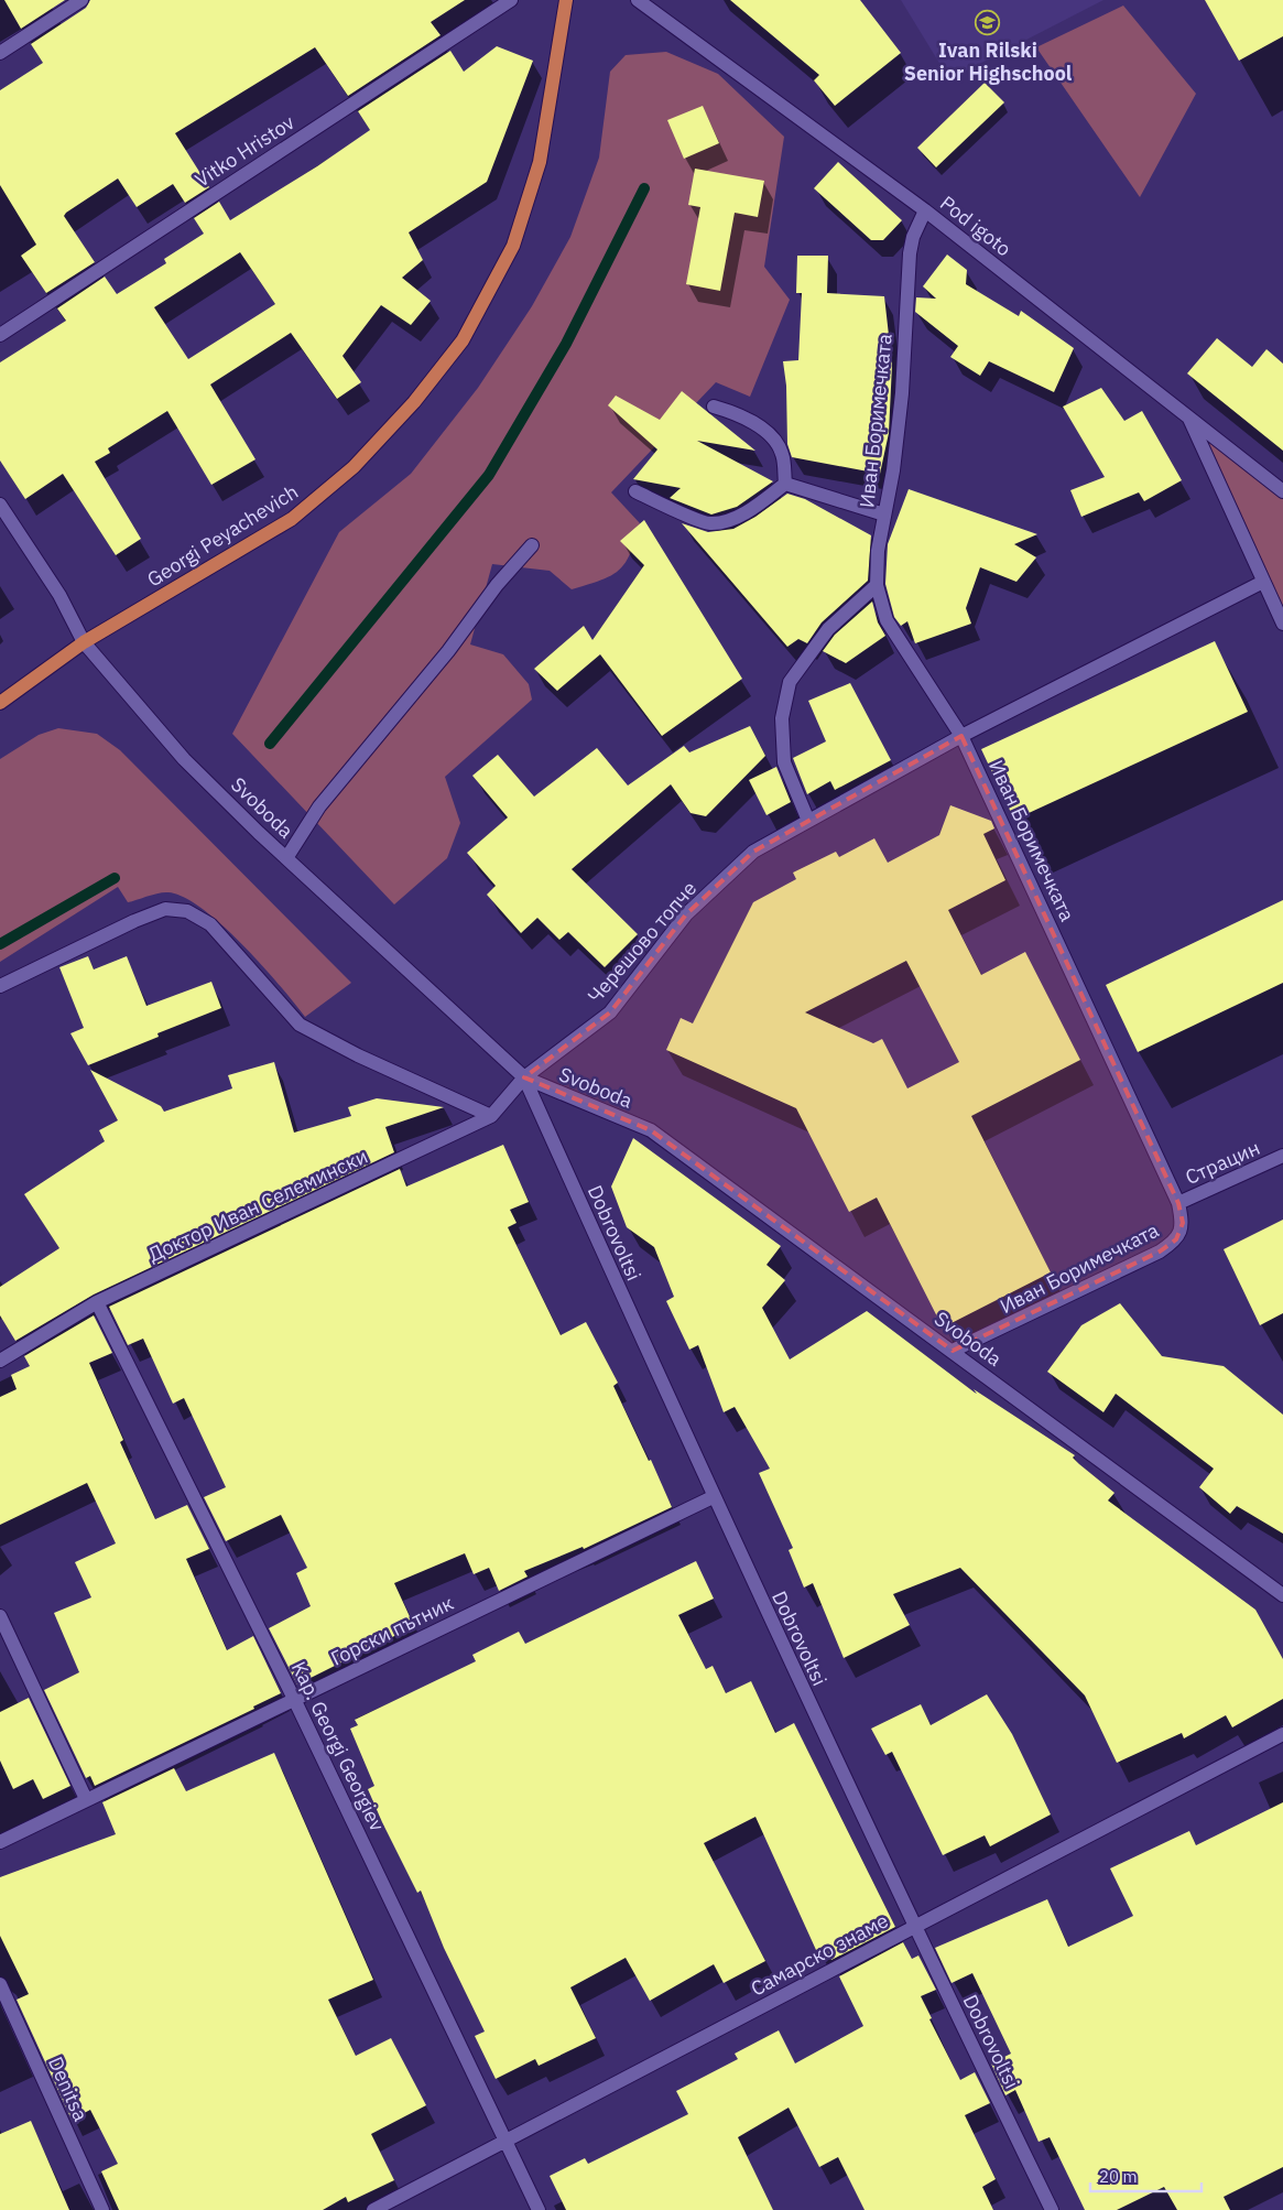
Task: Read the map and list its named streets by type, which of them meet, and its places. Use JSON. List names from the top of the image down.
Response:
{
  "streets": {
    "main road": ["Georgi Peyachevich"],
    "street": [
      "Vitko Hristov",
      "Pod igoto",
      "Иван Боримечката",
      "Svoboda",
      "Черешово топче",
      "Страцин",
      "Доктор Иван Селемински",
      "Dobrovoltsi",
      "Горски пътник",
      "Kap. Georgi Georgiev",
      "Самарско знаме",
      "Denitsa"
    ]
  },
  "crossings": [
    ["Pod igoto", "Иван Боримечката"],
    ["Иван Боримечката", "Svoboda"],
    ["Иван Боримечката", "Черешово топче"],
    ["Иван Боримечката", "Страцин"],
    ["Georgi Peyachevich", "Svoboda"],
    ["Svoboda", "Черешово топче"],
    ["Svoboda", "Доктор Иван Селемински"],
    ["Svoboda", "Dobrovoltsi"],
    ["Черешово топче", "Доктор Иван Селемински"],
    ["Черешово топче", "Dobrovoltsi"],
    ["Доктор Иван Селемински", "Dobrovoltsi"],
    ["Доктор Иван Селемински", "Kap. Georgi Georgiev"],
    ["Dobrovoltsi", "Горски пътник"],
    ["Dobrovoltsi", "Самарско знаме"],
    ["Горски пътник", "Kap. Georgi Georgiev"],
    ["Kap. Georgi Georgiev", "Самарско знаме"]
  ],
  "places": {
    "school or university": ["Ivan Rilski Senior Highschool"]
  },
  "scale_bar": "20 m"
}
